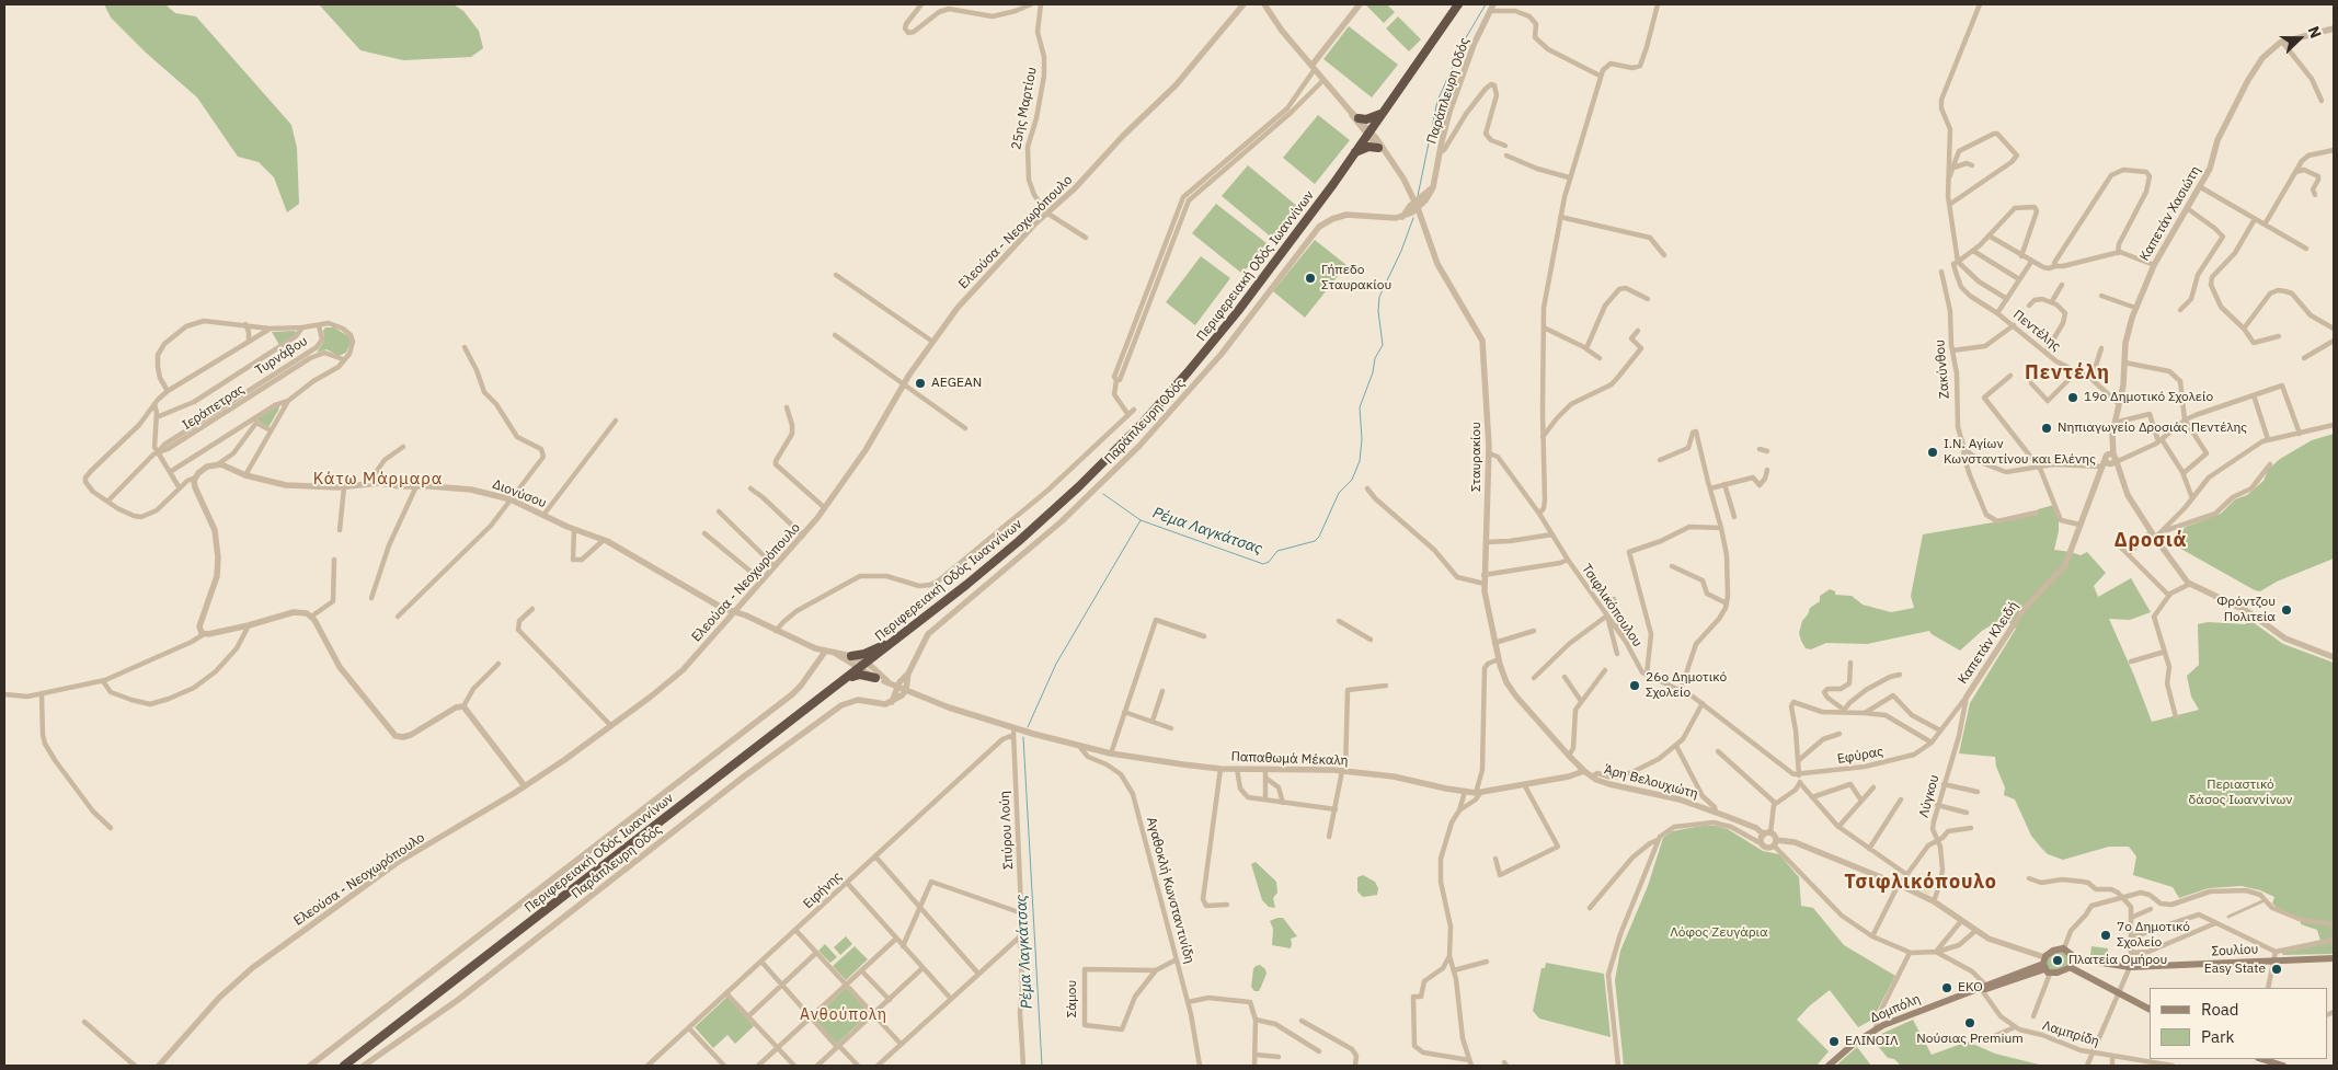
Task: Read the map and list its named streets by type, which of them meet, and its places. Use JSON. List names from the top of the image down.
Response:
{
  "streets": {
    "highway": ["Περιφερειακή Οδός Ιωαννίνων"],
    "main road": ["Σουλίου", "Δομπόλη"],
    "street": [
      "Παράπλευρη Οδός",
      "25ης Μαρτίου",
      "Καπετάν Χασιώτη",
      "Ελεούσα - Νεοχωρόπουλο",
      "Πεντέλης",
      "Τυρνάβου",
      "Ζακύνθου",
      "Ιεράπετρας",
      "Σταυρακίου",
      "Διονύσου",
      "Τσιφλικόπουλου",
      "Καπετάν Κλειδή",
      "Εφύρας",
      "Παπαθωμά Μέκαλη",
      "Άρη Βελουχιώτη",
      "Λύγκου",
      "Σπύρου Λούη",
      "Ειρήνης",
      "Αγαθοκλή Κωνσταντινίδη",
      "Σάμου",
      "Λαμπρίδη"
    ]
  },
  "crossings": [
    ["Παράπλευρη Οδός", "Σταυρακίου"],
    ["Παράπλευρη Οδός", "Διονύσου"],
    ["Παράπλευρη Οδός", "Παπαθωμά Μέκαλη"],
    ["25ης Μαρτίου", "Ελεούσα - Νεοχωρόπουλο"],
    ["Καπετάν Χασιώτη", "Πεντέλης"],
    ["Καπετάν Χασιώτη", "Καπετάν Κλειδή"],
    ["Ελεούσα - Νεοχωρόπουλο", "Διονύσου"],
    ["Τυρνάβου", "Ιεράπετρας"],
    ["Σταυρακίου", "Τσιφλικόπουλου"],
    ["Σταυρακίου", "Άρη Βελουχιώτη"],
    ["Καπετάν Κλειδή", "Εφύρας"],
    ["Καπετάν Κλειδή", "Λύγκου"],
    ["Εφύρας", "Λύγκου"],
    ["Παπαθωμά Μέκαλη", "Άρη Βελουχιώτη"],
    ["Παπαθωμά Μέκαλη", "Σπύρου Λούη"],
    ["Παπαθωμά Μέκαλη", "Ειρήνης"],
    ["Παπαθωμά Μέκαλη", "Αγαθοκλή Κωνσταντινίδη"],
    ["Σπύρου Λούη", "Ειρήνης"],
    ["Αγαθοκλή Κωνσταντινίδη", "Σάμου"],
    ["Σουλίου", "Δομπόλη"],
    ["Δομπόλη", "Λαμπρίδη"]
  ],
  "districts": [
    "Πεντέλη",
    "Κάτω Μάρμαρα",
    "Δροσιά",
    "Τσιφλικόπουλο",
    "Ανθούπολη"
  ],
  "water": ["Ρέμα Λαγκάτσας"],
  "parks": ["Περιαστικό δάσος Ιωαννίνων", "Λόφος Ζευγάρια"],
  "places": [
    "Γήπεδο Σταυρακίου",
    "AEGEAN",
    "19ο Δημοτικό Σχολείο",
    "Νηπιαγωγείο Δροσιάς Πεντέλης",
    "Ι.Ν. Αγίων Κωνσταντίνου και Ελένης",
    "Φρόντζου Πολιτεία",
    "26ο Δημοτικό Σχολείο",
    "7ο Δημοτικό Σχολείο",
    "Πλατεία Ομήρου",
    "Easy State",
    "EKO",
    "Νούσιας Premium",
    "ΕΛΙΝΟΙΛ"
  ],
  "legend": ["Road", "Park"],
  "north": "right"
}
